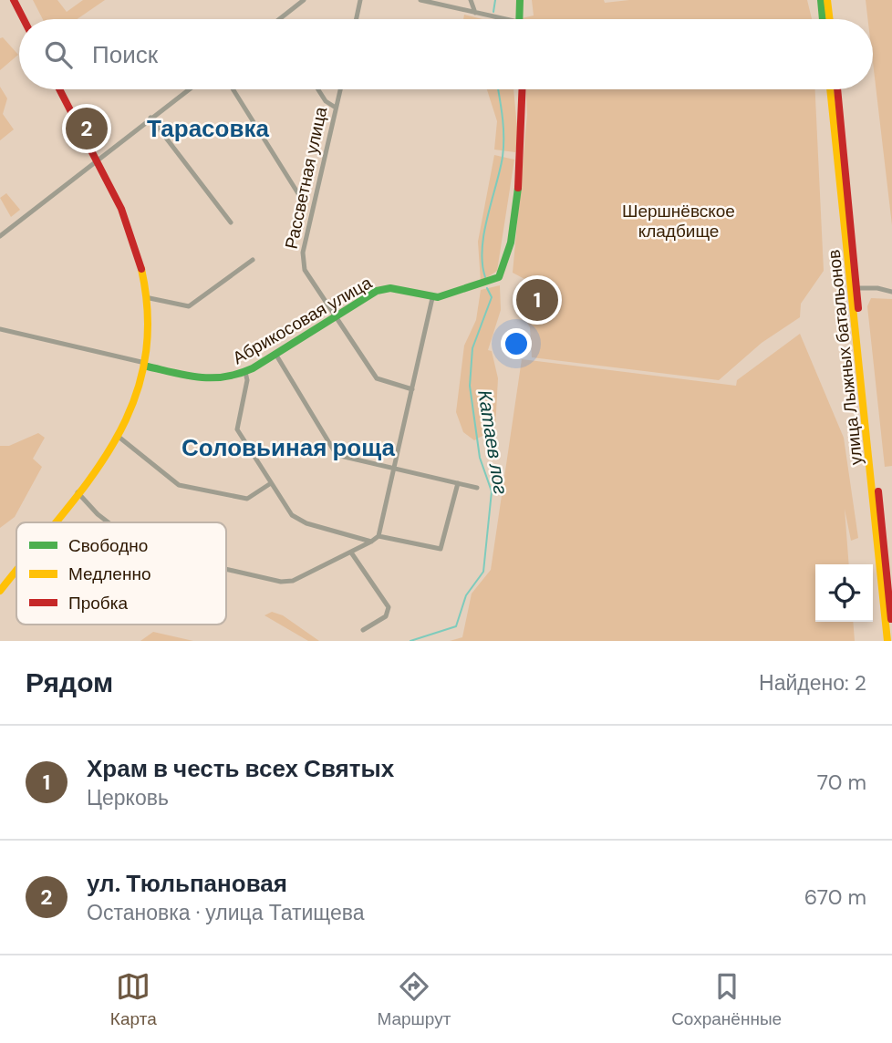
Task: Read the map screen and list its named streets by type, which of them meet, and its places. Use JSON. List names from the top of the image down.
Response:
{
  "streets": {
    "street": ["Рассветная улица", "Абрикосовая улица", "улица Лыжных батальонов"]
  },
  "crossings": [
    ["Рассветная улица", "Абрикосовая улица"]
  ],
  "districts": ["Тарасовка", "Соловьиная роща"],
  "water": ["Катаев лог"],
  "parks": ["Шершнёвское кладбище"],
  "legend": ["Свободно", "Медленно", "Пробка"],
  "page": {
    "search": "Поиск",
    "pins": ["2", "1"],
    "heading": ["Рядом", "Найдено: 2"],
    "list": [
      {
        "mark": "1",
        "name": "Храм в честь всех Святых",
        "note": "Церковь",
        "value": "70 m"
      },
      {
        "mark": "2",
        "name": "ул. Тюльпановая",
        "note": "Остановка · улица Татищева",
        "value": "670 m"
      }
    ],
    "nav": ["Карта", "Маршрут", "Сохранённые"]
  }
}
